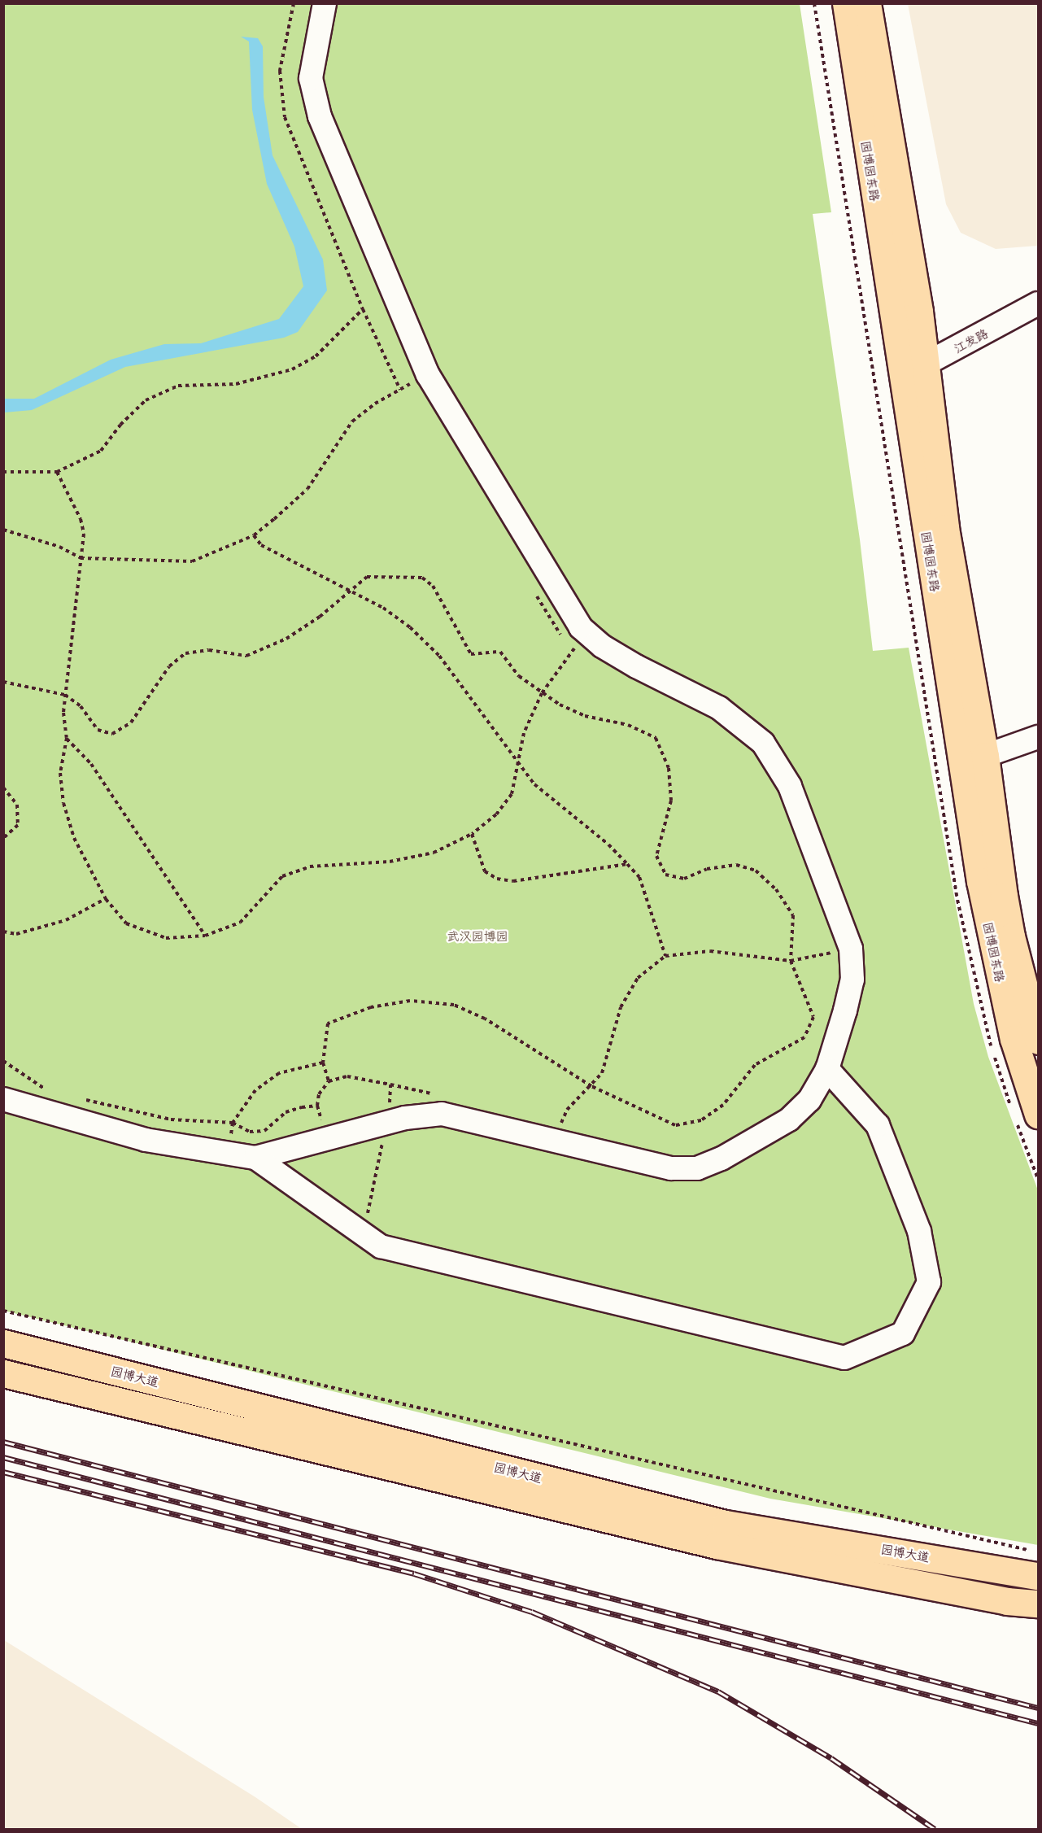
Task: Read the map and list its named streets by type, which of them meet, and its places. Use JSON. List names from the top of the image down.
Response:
{
  "streets": {
    "main road": ["园博园东路", "园博大道"],
    "street": ["江发路"]
  },
  "crossings": [
    ["园博园东路", "江发路"]
  ],
  "parks": ["武汉园博园"]
}
